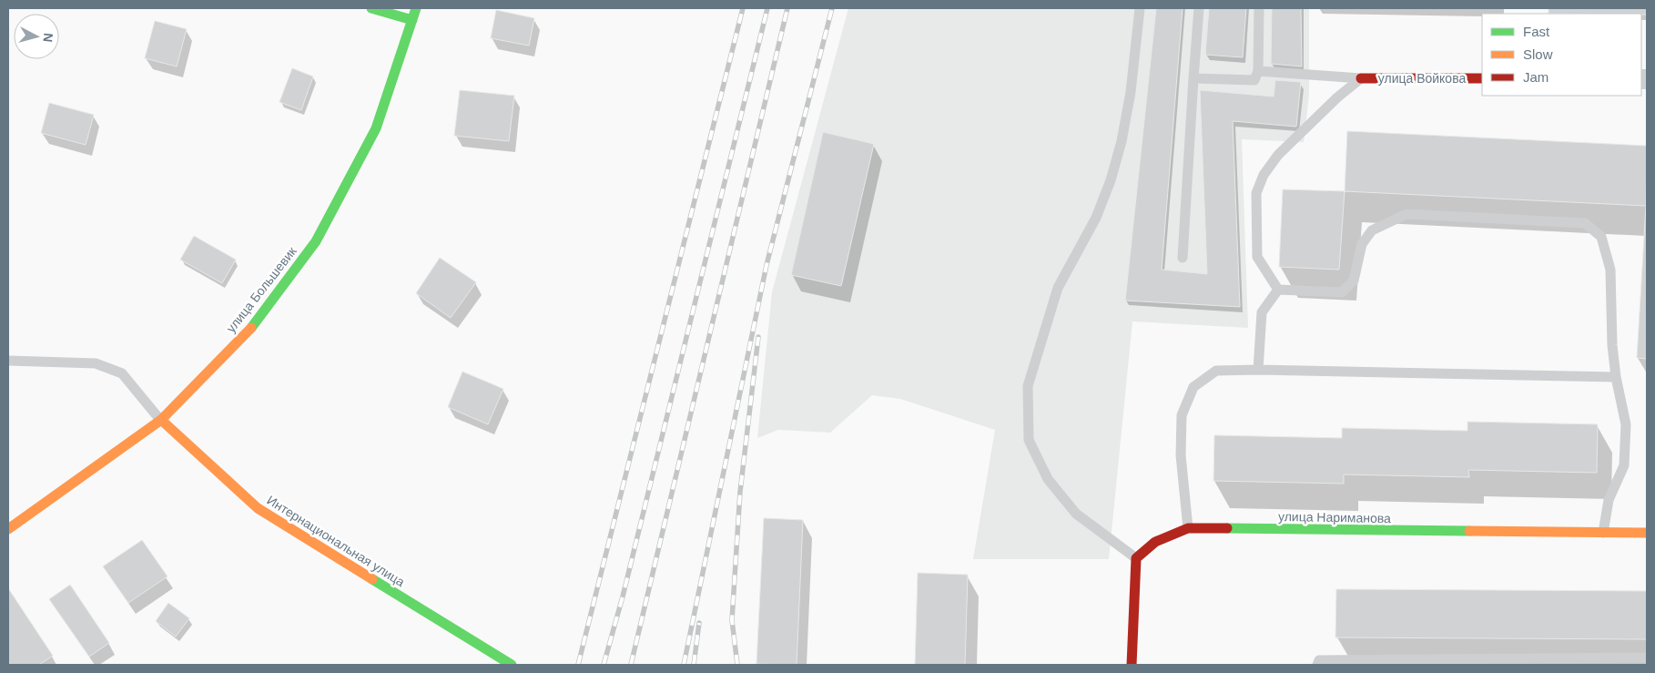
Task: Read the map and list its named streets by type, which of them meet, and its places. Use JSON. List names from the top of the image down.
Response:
{
  "streets": {
    "street": [
      "улица Войкова",
      "улица Большевик",
      "улица Нариманова",
      "Интернациональная улица"
    ]
  },
  "crossings": [
    ["улица Большевик", "Интернациональная улица"]
  ],
  "legend": ["Fast", "Slow", "Jam"],
  "north": "right"
}
